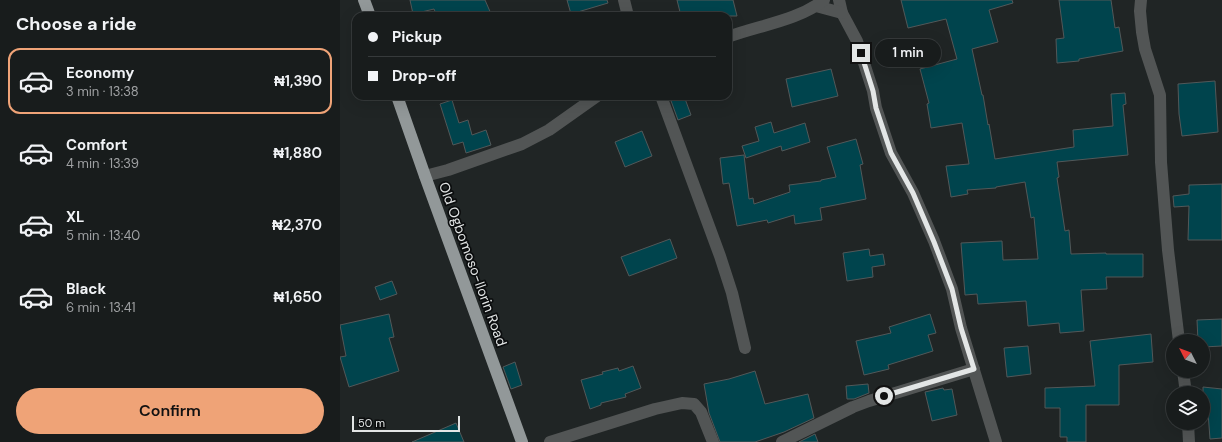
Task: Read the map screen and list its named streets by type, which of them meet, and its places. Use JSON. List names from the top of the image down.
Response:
{
  "streets": {
    "highway": ["Old Ogbomoso-Ilorin Road"]
  },
  "scale_bar": "50 m",
  "north": "top left",
  "page": {
    "heading": "Choose a ride",
    "banner": ["Pickup", "Drop-off"],
    "bubble": "1 min",
    "list": [
      {
        "name": "Economy",
        "note": "3 min · 13:38",
        "value": "₦1,390"
      },
      {
        "name": "Comfort",
        "note": "4 min · 13:39",
        "value": "₦1,880"
      },
      {
        "name": "XL",
        "note": "5 min · 13:40",
        "value": "₦2,370"
      },
      {
        "name": "Black",
        "note": "6 min · 13:41",
        "value": "₦1,650"
      }
    ],
    "buttons": "Confirm",
    "scale": "50 m"
  }
}
